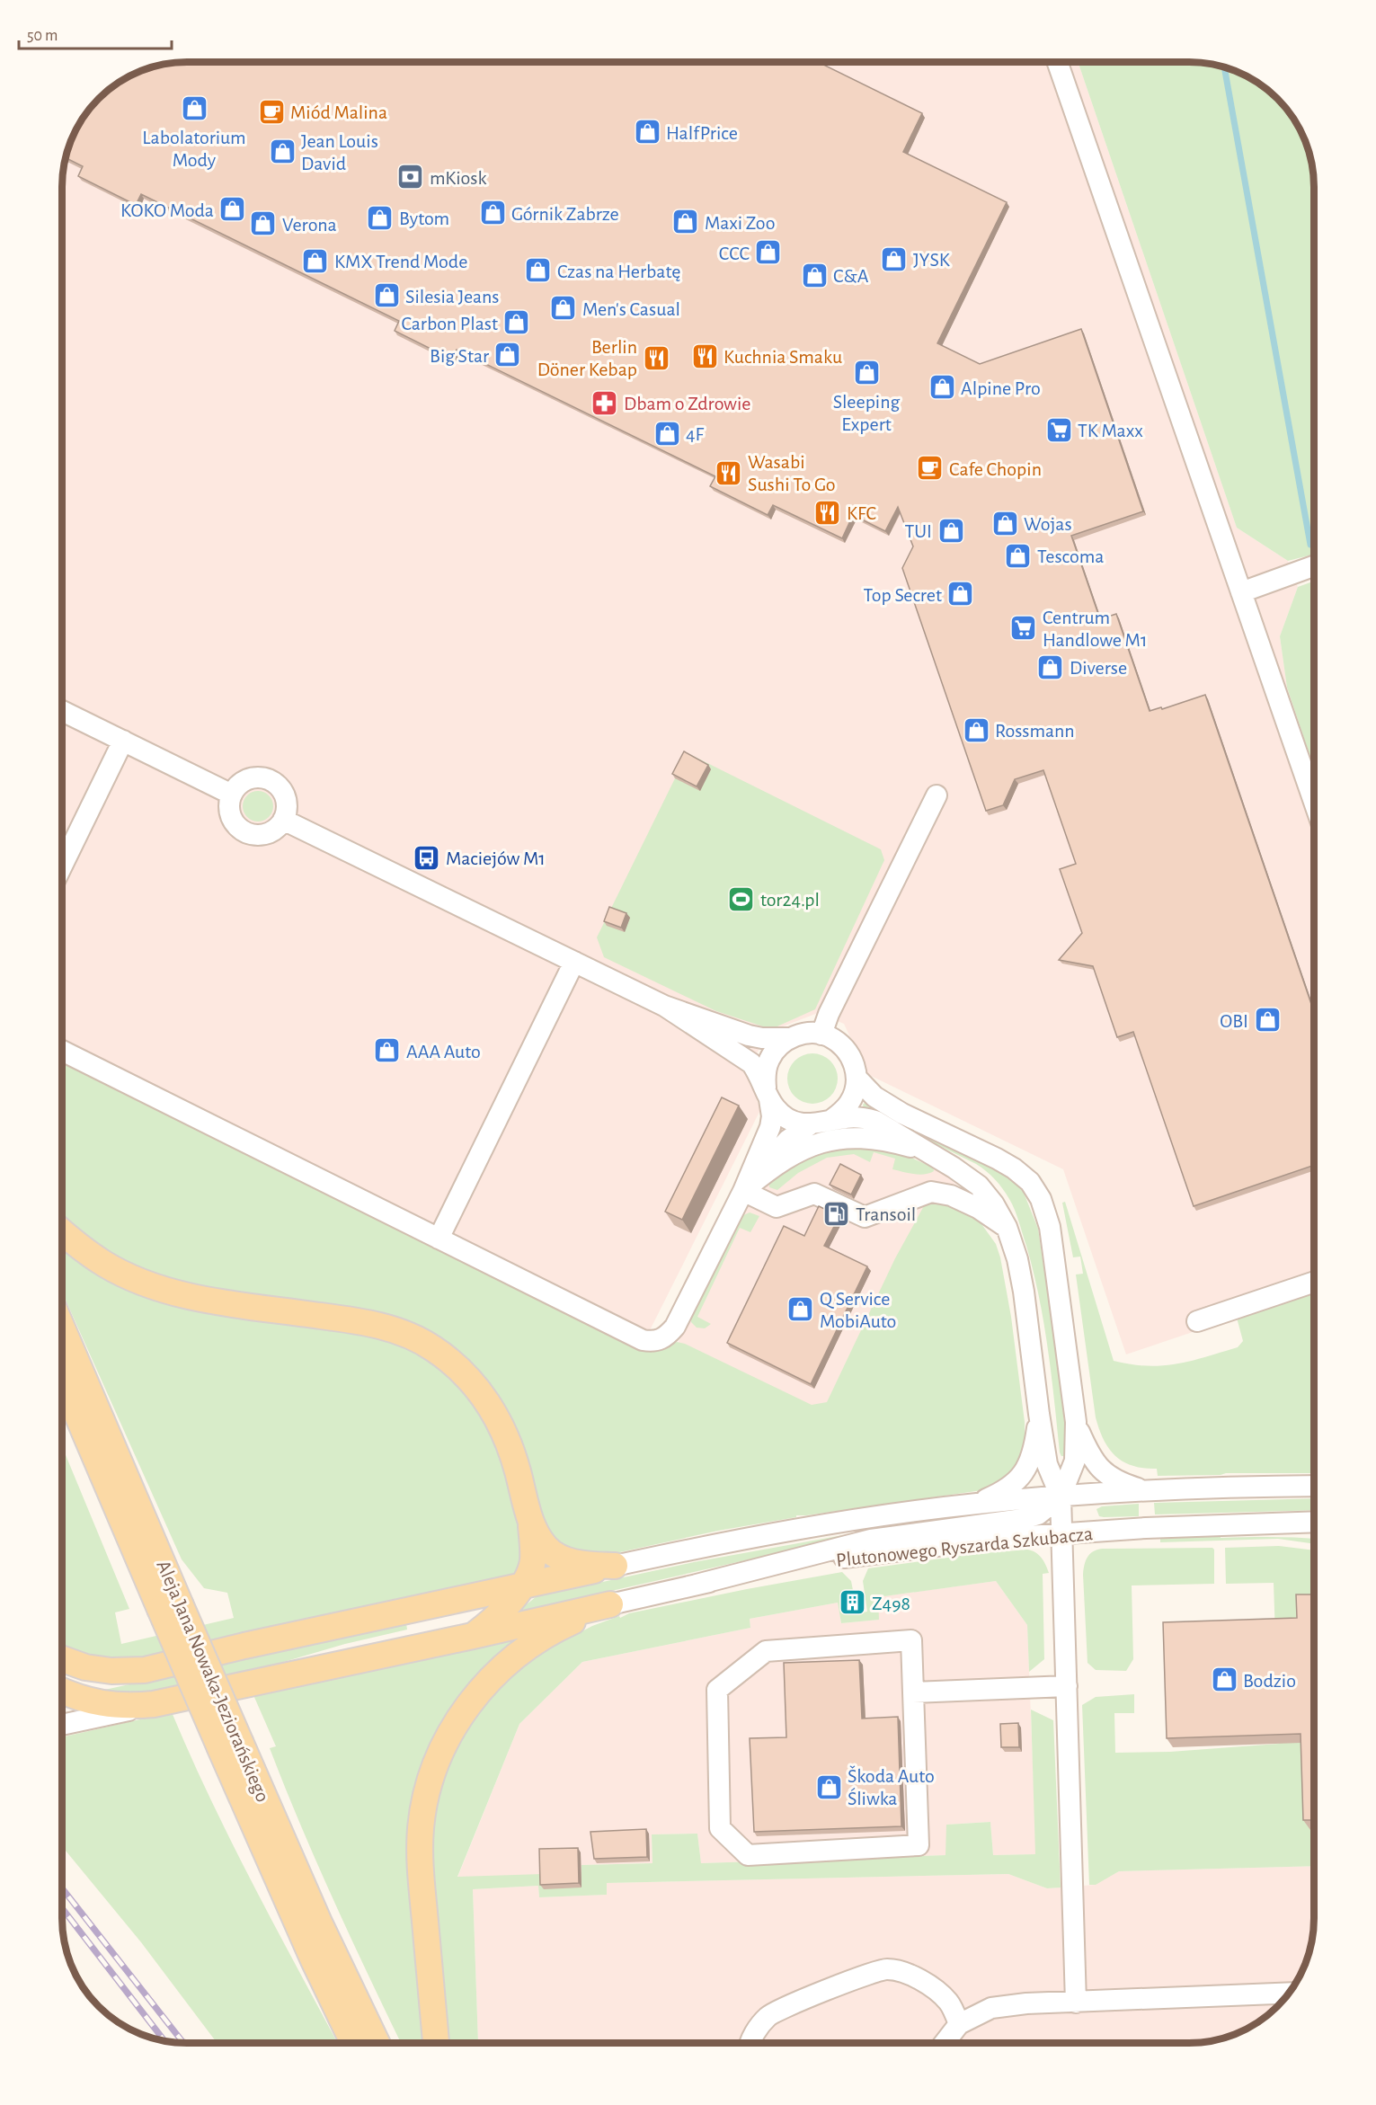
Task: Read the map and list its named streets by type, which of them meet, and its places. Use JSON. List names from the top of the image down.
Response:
{
  "streets": {
    "main road": ["Aleja Jana Nowaka-Jeziorańskiego"],
    "street": ["Plutonowego Ryszarda Szkubacza"]
  },
  "places": {
    "shop": [
      "Labolatorium Mody",
      "HalfPrice",
      "Jean Louis David",
      "KOKO Moda",
      "Górnik Zabrze",
      "Bytom",
      "Maxi Zoo",
      "Verona",
      "CCC",
      "JYSK",
      "KMX Trend Mode",
      "Czas na Herbatę",
      "C&A",
      "Silesia Jeans",
      "Men's Casual",
      "Carbon Plast",
      "Big Star",
      "Sleeping Expert",
      "Alpine Pro",
      "4F",
      "Wojas",
      "TUI",
      "Tescoma",
      "Top Secret",
      "Diverse",
      "Rossmann",
      "OBI",
      "AAA Auto",
      "Q Service MobiAuto",
      "Bodzio",
      "Škoda Auto Śliwka"
    ],
    "cafe": ["Miód Malina", "Cafe Chopin"],
    "bank": ["mKiosk"],
    "restaurant": [
      "Kuchnia Smaku",
      "Berlin Döner Kebap",
      "Wasabi Sushi To Go",
      "KFC"
    ],
    "pharmacy": ["Dbam o Zdrowie"],
    "supermarket": ["TK Maxx", "Centrum Handlowe M1"],
    "bus stop": ["Maciejów M1"],
    "sports": ["tor24.pl"],
    "fuel station": ["Transoil"],
    "building": ["Z498"]
  },
  "scale_bar": "50 m"
}
